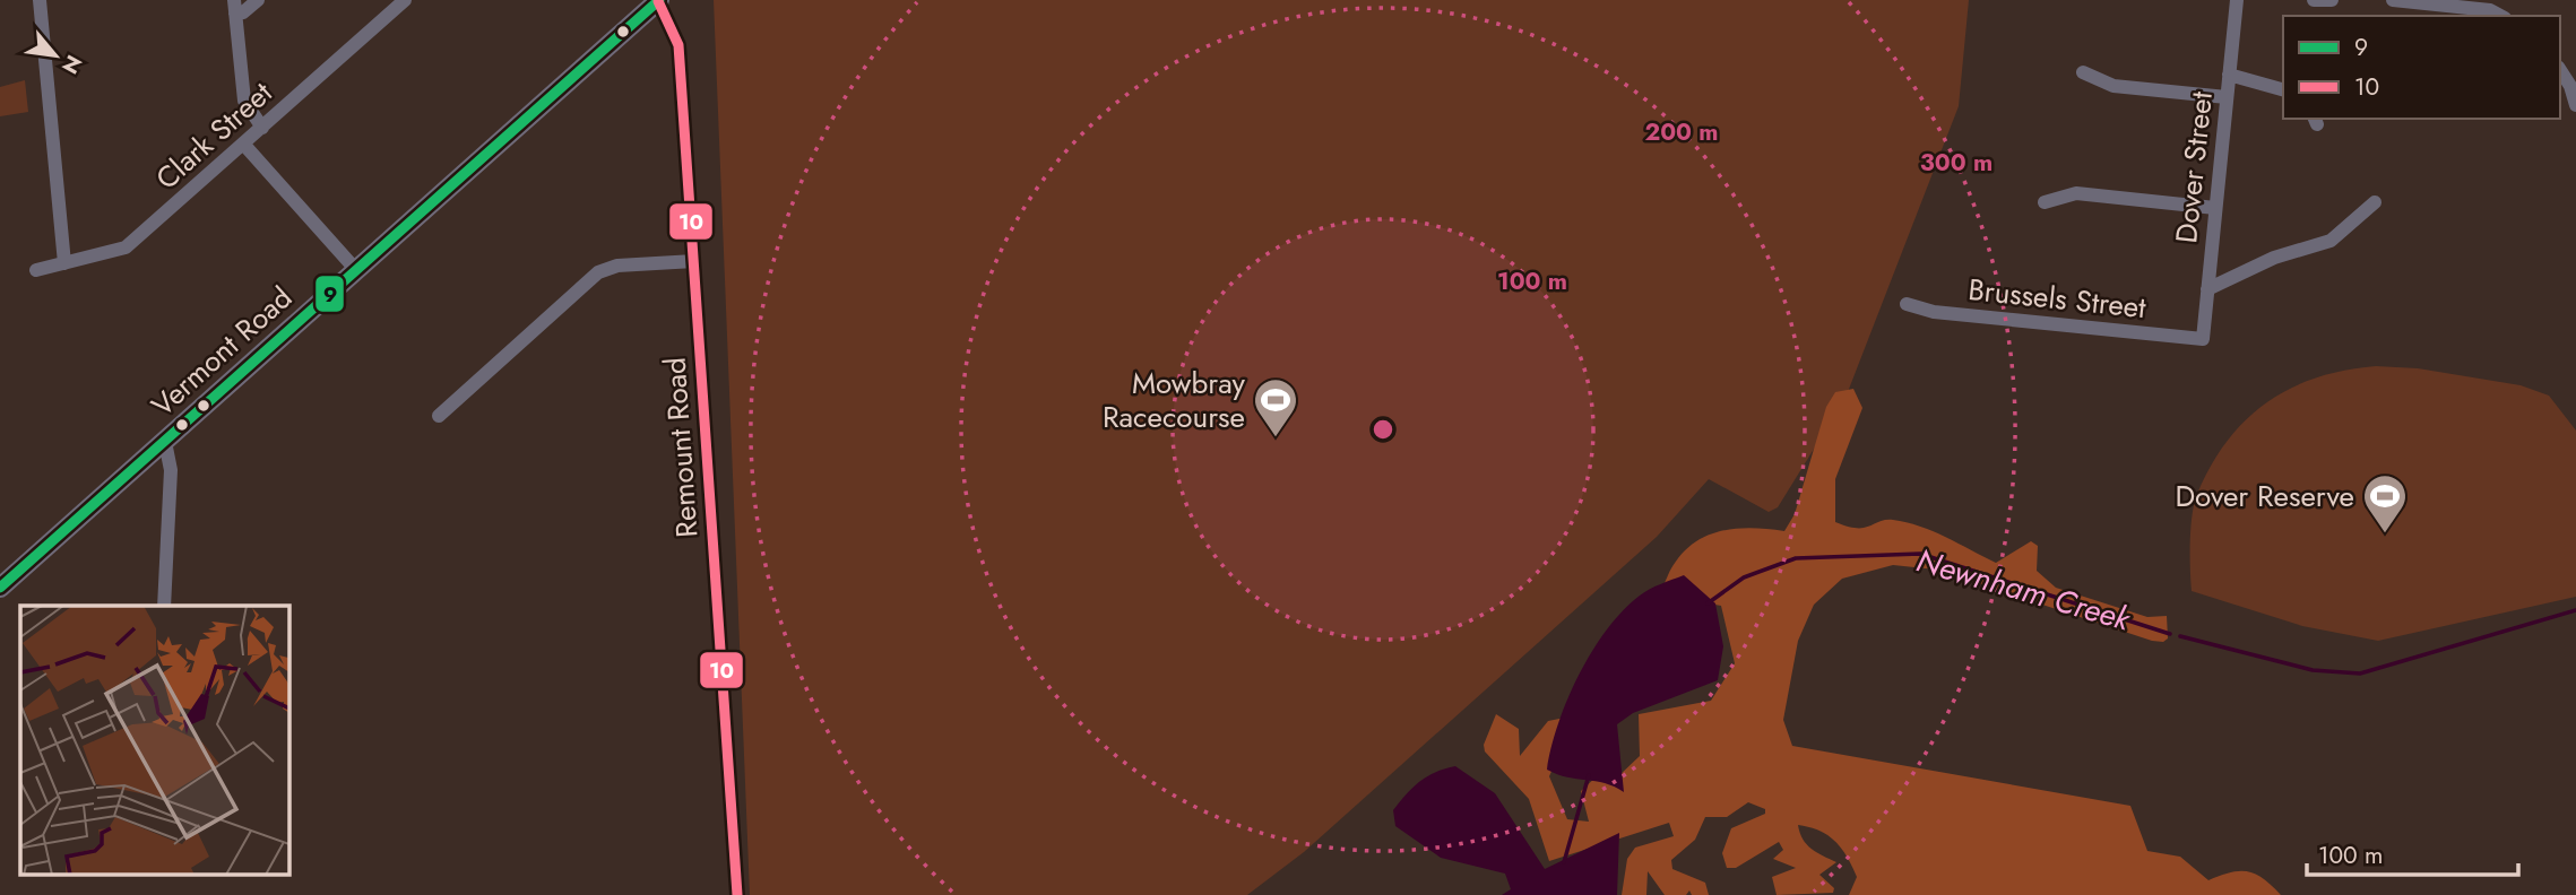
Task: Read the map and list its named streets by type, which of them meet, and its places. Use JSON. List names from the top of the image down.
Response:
{
  "streets": {
    "street": [
      "Clark Street",
      "Dover Street",
      "Brussels Street",
      "Vermont Road",
      "Remount Road"
    ]
  },
  "crossings": [
    ["Dover Street", "Brussels Street"],
    ["Vermont Road", "Remount Road"]
  ],
  "water": ["Newnham Creek"],
  "places": {
    "sports": ["Mowbray Racecourse", "Dover Reserve"]
  },
  "lines": ["transit line 9", "transit line 10"],
  "legend": ["9", "10"],
  "scale_bar": "100 m",
  "north": "bottom right",
  "rings": ["200 m", "300 m", "100 m"]
}
